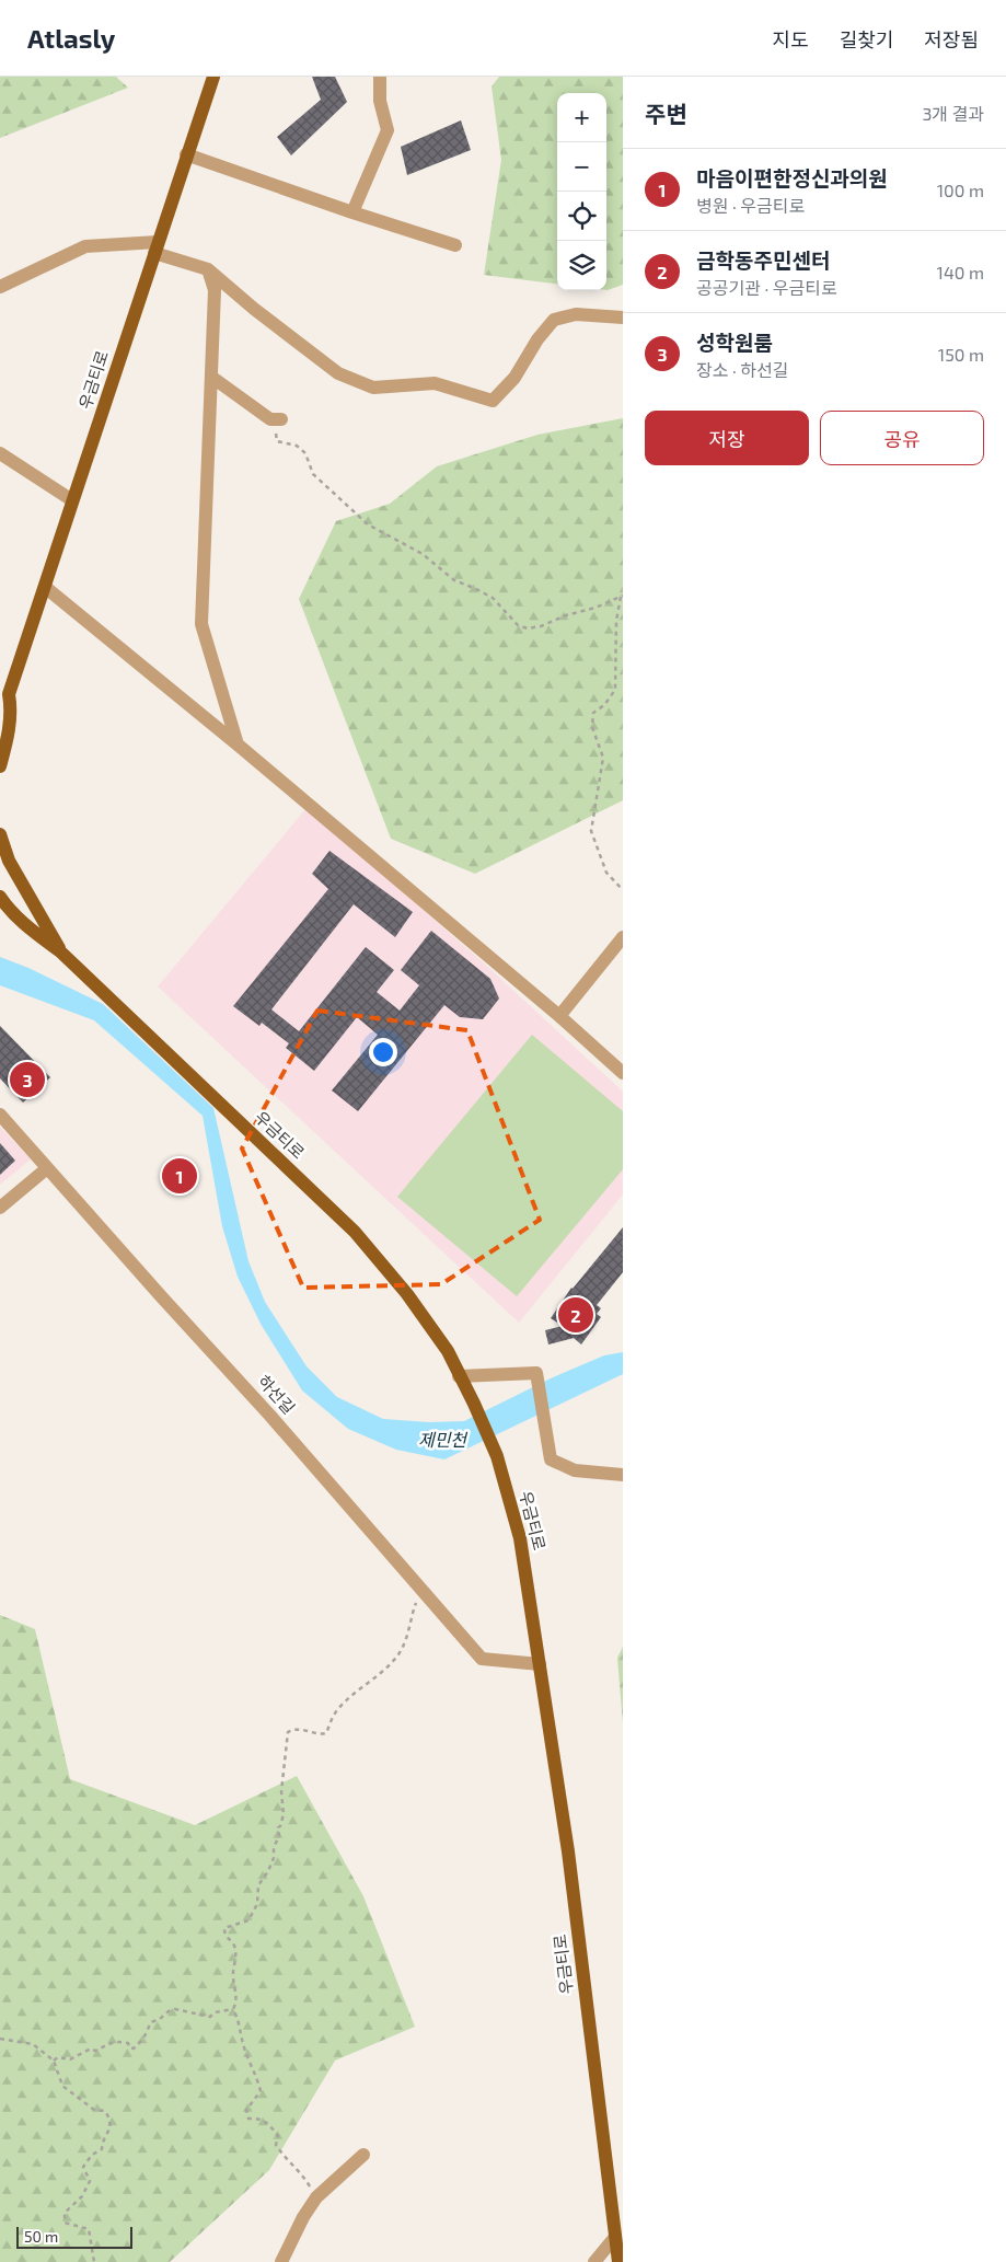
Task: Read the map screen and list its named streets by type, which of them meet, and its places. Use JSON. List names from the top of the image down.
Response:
{
  "streets": {
    "main road": ["우금티로"],
    "street": ["하선길"]
  },
  "crossings": [
    ["우금티로", "하선길"]
  ],
  "water": ["제민천"],
  "scale_bar": "50 m",
  "page": {
    "header": "Atlasly",
    "nav": ["지도", "길찾기", "저장됨"],
    "heading": ["주변", "3개 결과"],
    "map_buttons": ["+", "−"],
    "list": [
      {
        "mark": "1",
        "name": "마음이편한정신과의원",
        "note": "병원 · 우금티로",
        "value": "100 m"
      },
      {
        "mark": "2",
        "name": "금학동주민센터",
        "note": "공공기관 · 우금티로",
        "value": "140 m"
      },
      {
        "mark": "3",
        "name": "성학원룸",
        "note": "장소 · 하선길",
        "value": "150 m"
      }
    ],
    "buttons": ["저장", "공유"],
    "pins": ["3", "1", "2"],
    "scale": "50 m"
  }
}
